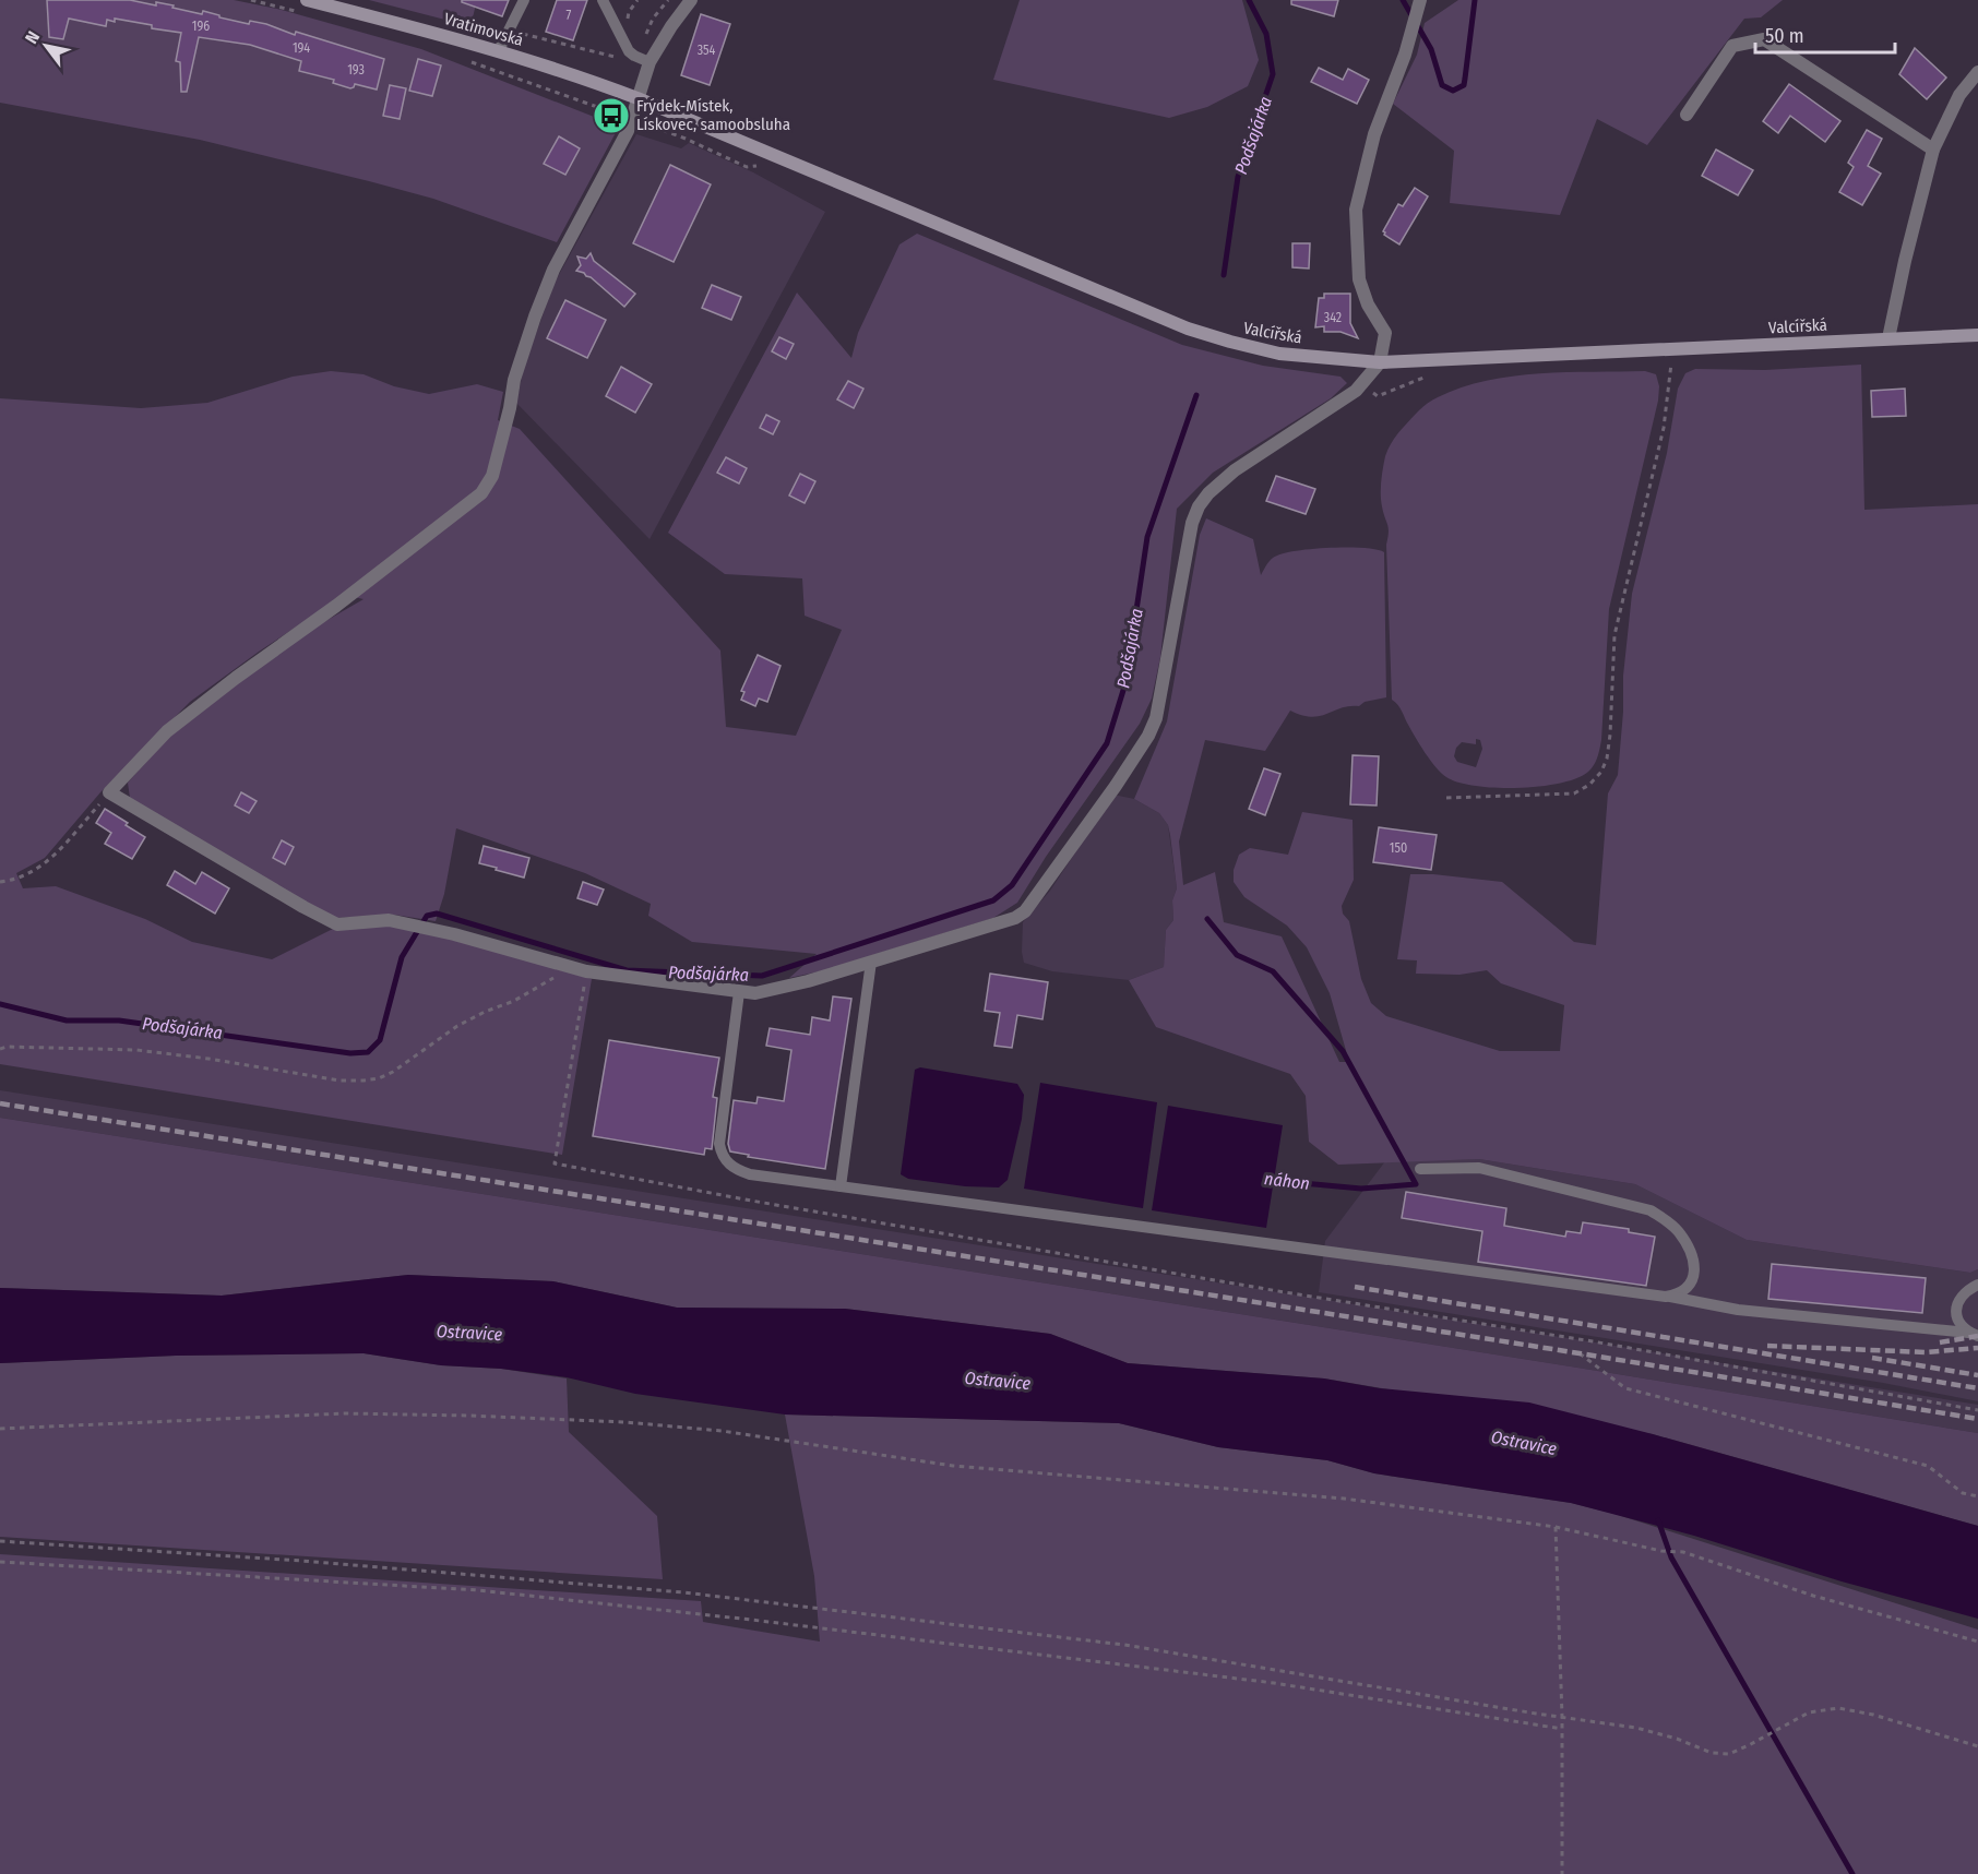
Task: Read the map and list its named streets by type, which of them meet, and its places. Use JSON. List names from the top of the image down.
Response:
{
  "streets": {
    "main road": ["Vratimovská", "Valcířská"]
  },
  "crossings": [
    ["Vratimovská", "Valcířská"]
  ],
  "water": ["Podšajárka", "náhon", "Ostravice"],
  "places": {
    "bus stop": ["Frýdek-Místek, Lískovec, samoobsluha"]
  },
  "house_numbers": [
    "7",
    "196",
    "194",
    "354",
    "193",
    "342",
    "150"
  ],
  "scale_bar": "50 m",
  "north": "top left"
}
